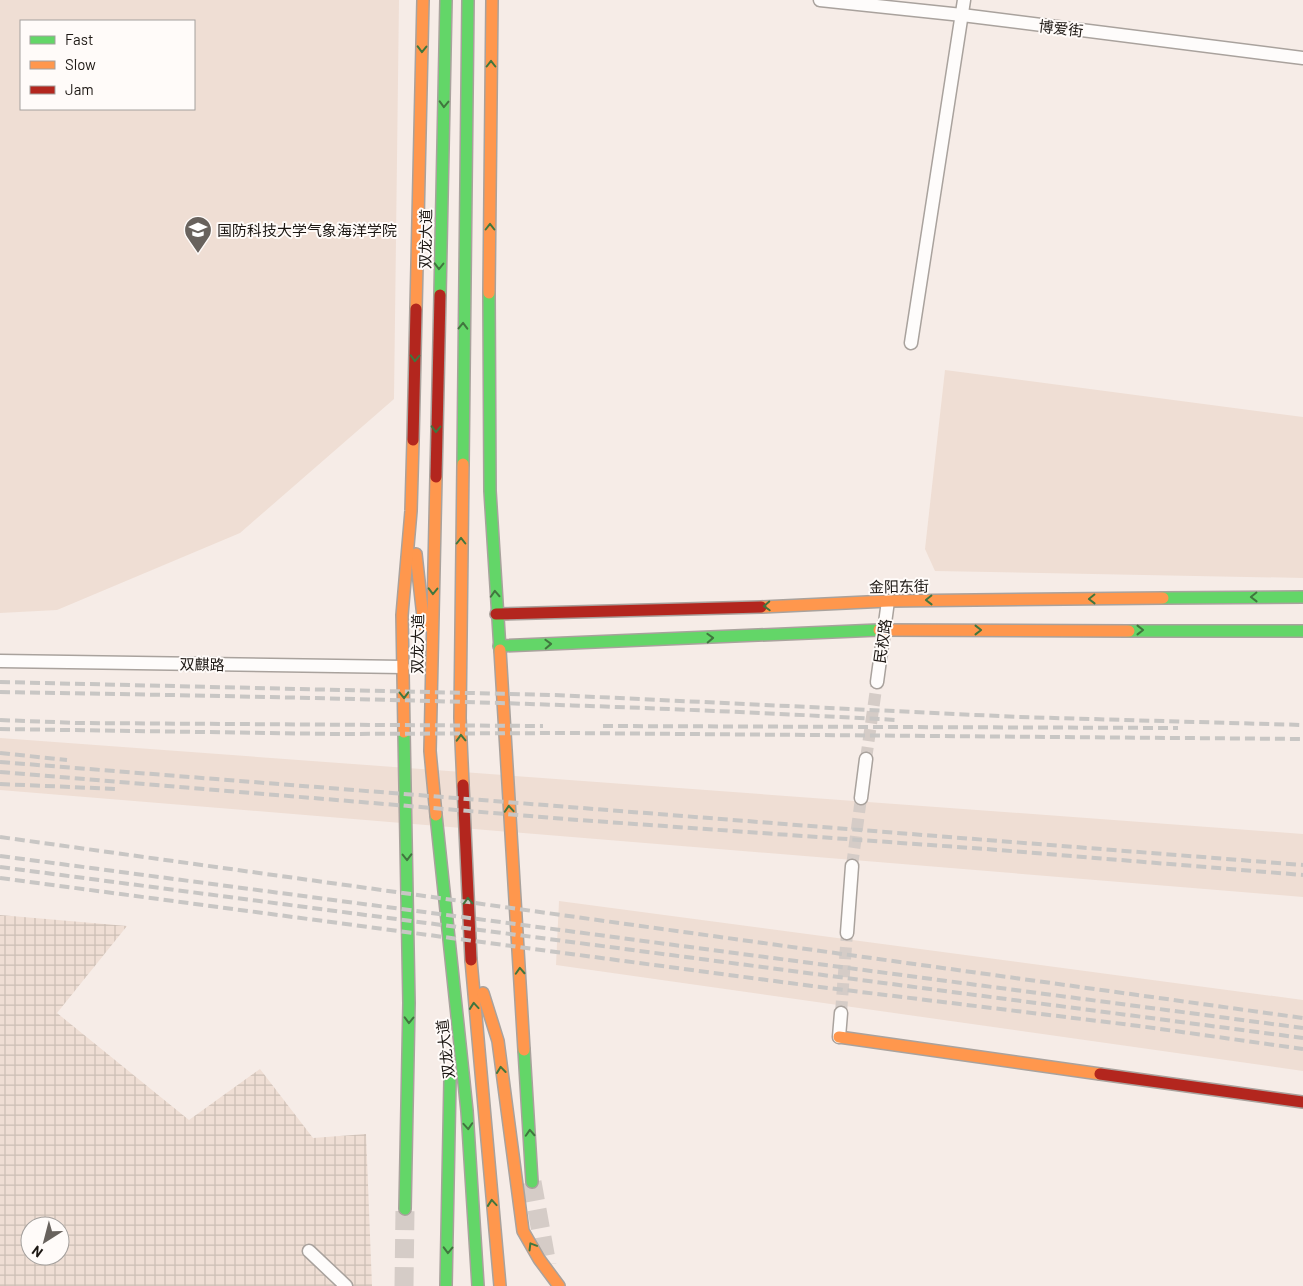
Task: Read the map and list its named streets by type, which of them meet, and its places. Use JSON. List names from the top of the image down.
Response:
{
  "streets": {
    "main road": ["双龙大道", "金阳东街"],
    "street": ["博爱街", "民权路", "双麒路"]
  },
  "crossings": [
    ["金阳东街", "民权路"]
  ],
  "places": {
    "school or university": ["国防科技大学气象海洋学院"]
  },
  "legend": ["Fast", "Slow", "Jam"],
  "north": "bottom left"
}
